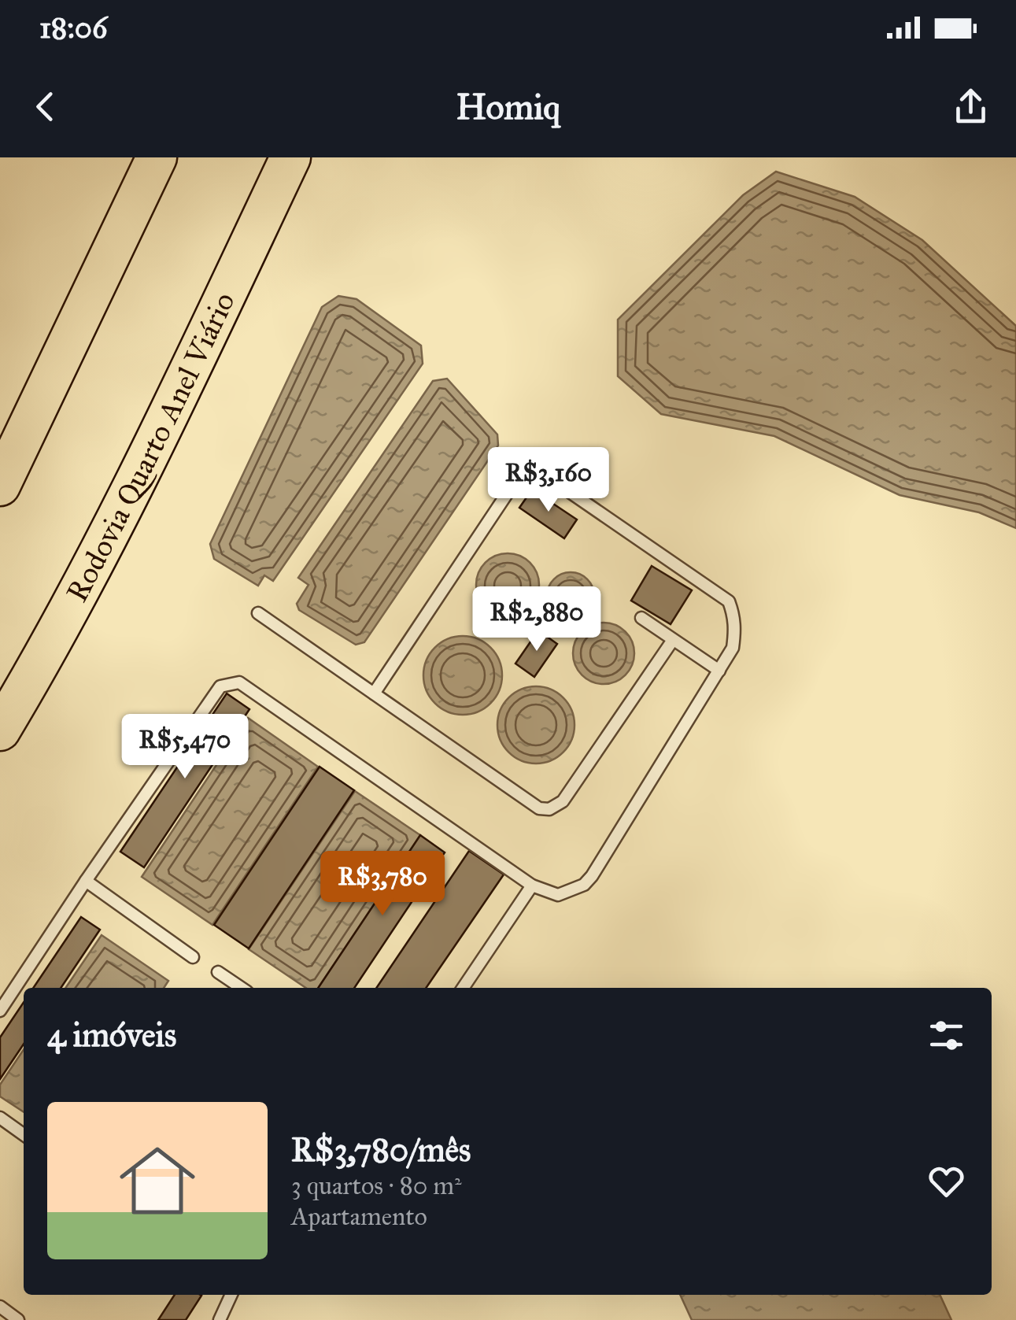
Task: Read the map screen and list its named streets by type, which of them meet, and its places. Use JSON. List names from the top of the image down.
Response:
{
  "streets": {
    "highway": ["Rodovia Quarto Anel Viário"]
  },
  "page": {
    "status": "18:06",
    "header": "Homiq",
    "price": [
      "R$3,160",
      "R$2,880",
      "R$5,470",
      "R$3,780"
    ],
    "heading": "4 imóveis",
    "list": [
      {
        "name": "R$3,780/mês",
        "note": "3 quartos · 80 m² · Apartamento"
      }
    ]
  }
}
